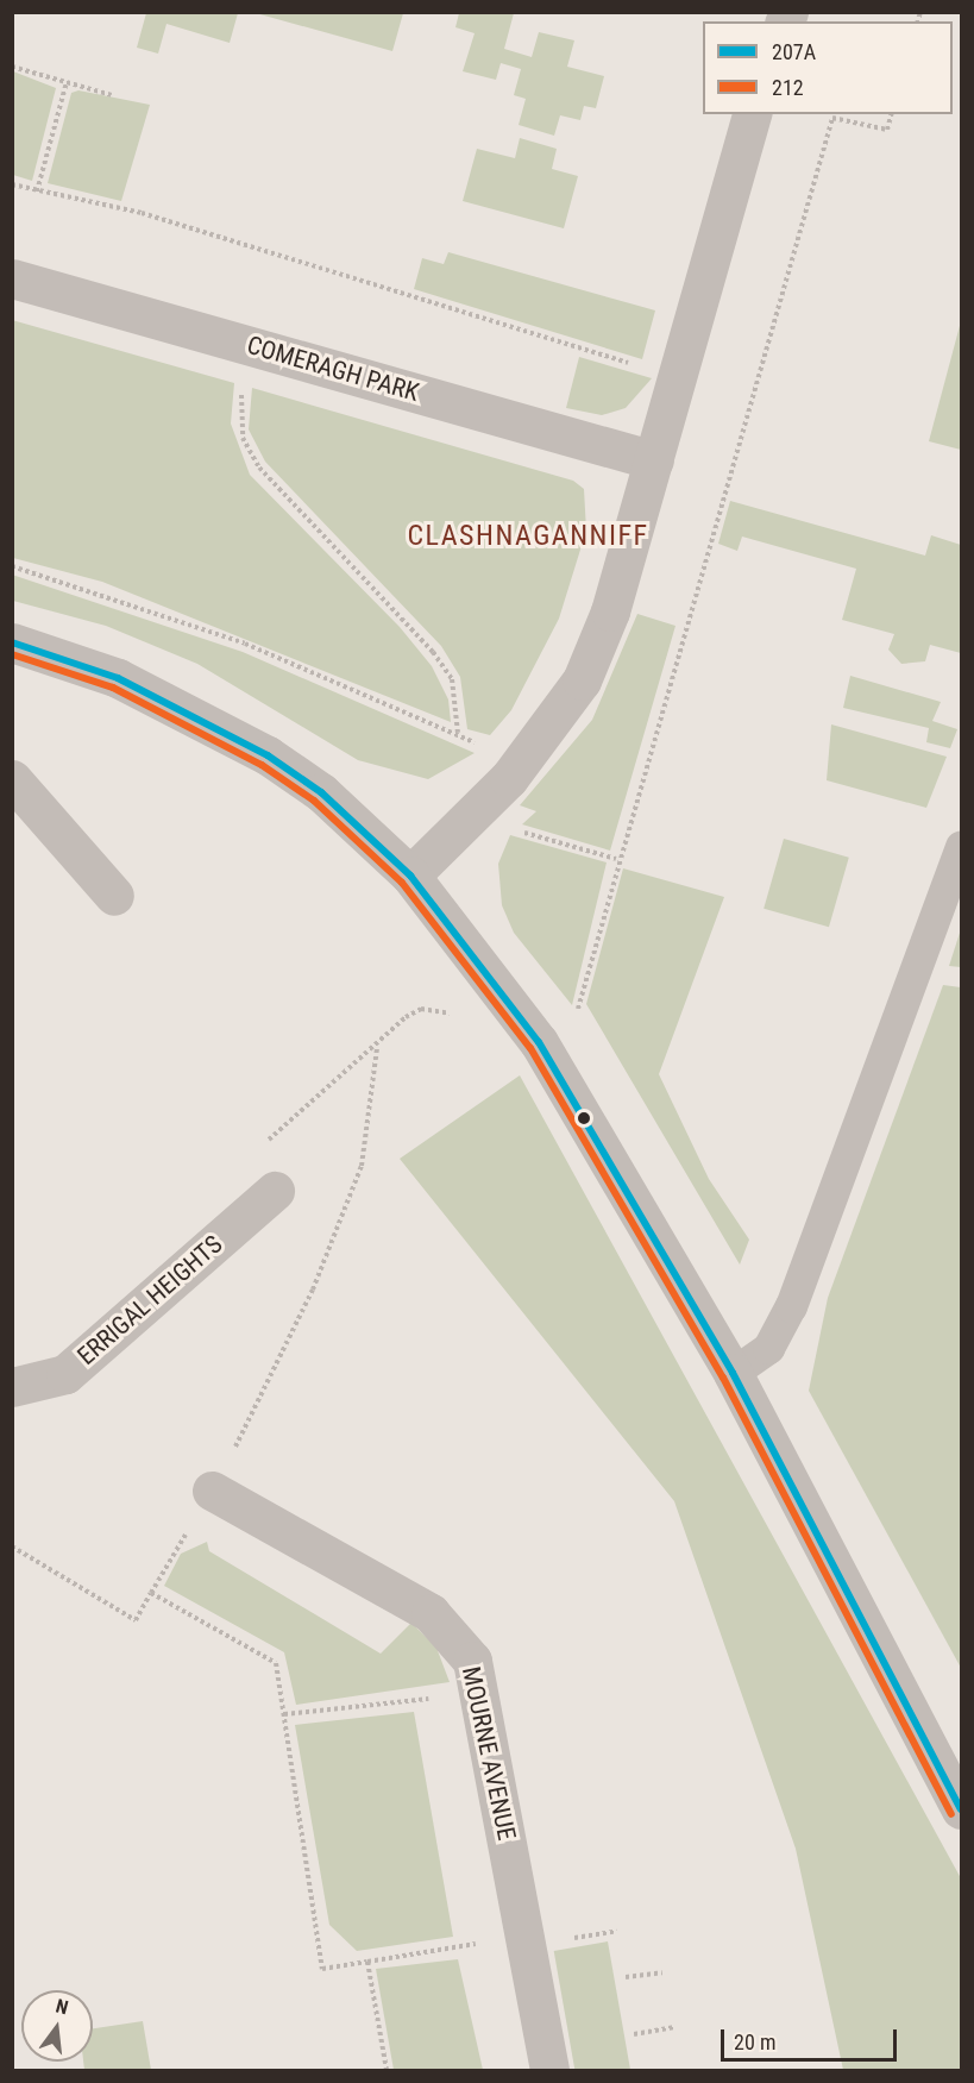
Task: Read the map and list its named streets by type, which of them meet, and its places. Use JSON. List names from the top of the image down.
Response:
{
  "streets": {
    "street": ["COMERAGH PARK", "ERRIGAL HEIGHTS", "MOURNE AVENUE"]
  },
  "districts": ["CLASHNAGANNIFF"],
  "lines": ["transit line 207A", "transit line 212"],
  "legend": ["207A", "212"],
  "scale_bar": "20 m",
  "north": "top"
}
